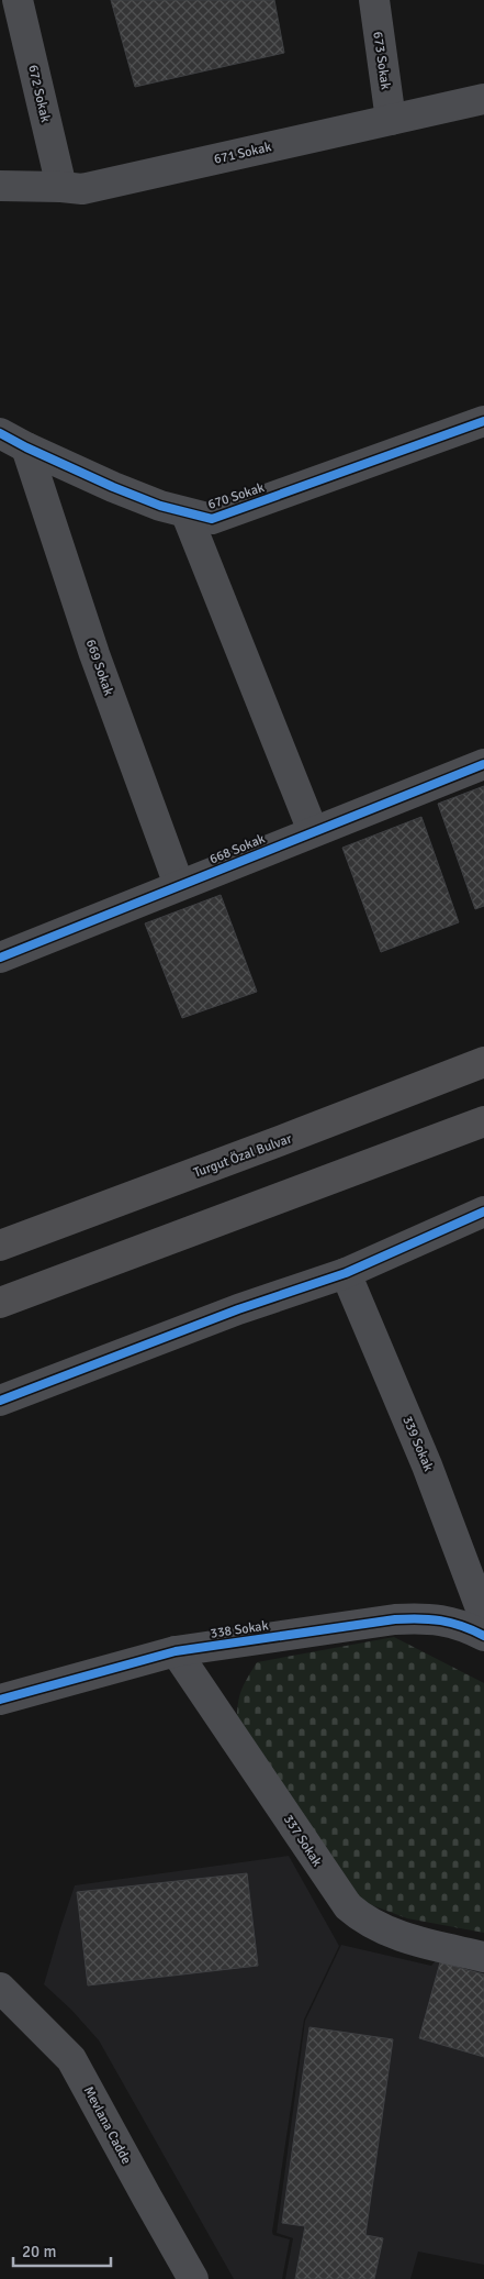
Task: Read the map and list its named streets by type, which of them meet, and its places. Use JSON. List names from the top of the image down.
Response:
{
  "streets": {
    "highway": ["Turgut Özal Bulvar"],
    "street": [
      "673 Sokak",
      "672 Sokak",
      "671 Sokak",
      "670 Sokak",
      "669 Sokak",
      "668 Sokak",
      "339 Sokak",
      "338 Sokak",
      "337 Sokak",
      "Mevlana Cadde"
    ]
  },
  "crossings": [
    ["673 Sokak", "671 Sokak"],
    ["672 Sokak", "671 Sokak"],
    ["670 Sokak", "669 Sokak"],
    ["669 Sokak", "668 Sokak"],
    ["338 Sokak", "337 Sokak"]
  ],
  "scale_bar": "20 m"
}
